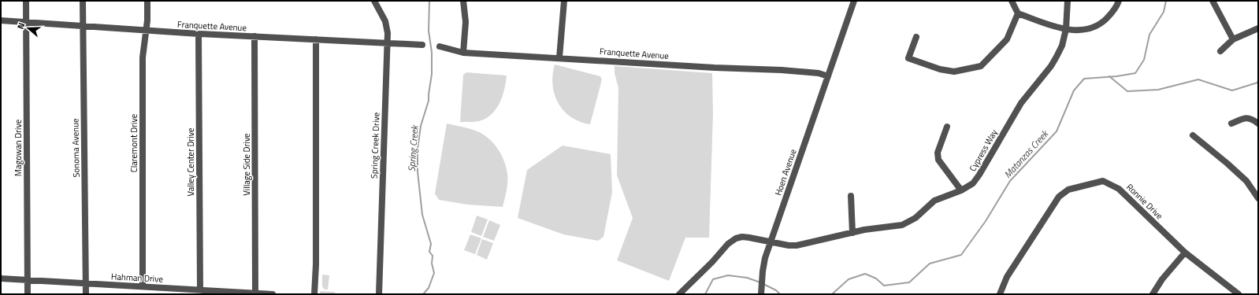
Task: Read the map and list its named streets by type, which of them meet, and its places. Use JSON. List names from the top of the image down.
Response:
{
  "streets": {
    "street": [
      "Franquette Avenue",
      "Claremont Drive",
      "Spring Creek Drive",
      "Magowan Drive",
      "Sonoma Avenue",
      "Cypress Way",
      "Valley Center Drive",
      "Village Side Drive",
      "Hoen Avenue",
      "Ronnie Drive",
      "Hahman Drive"
    ]
  },
  "crossings": [
    ["Franquette Avenue", "Claremont Drive"],
    ["Franquette Avenue", "Spring Creek Drive"],
    ["Franquette Avenue", "Magowan Drive"],
    ["Franquette Avenue", "Sonoma Avenue"],
    ["Franquette Avenue", "Valley Center Drive"],
    ["Franquette Avenue", "Village Side Drive"],
    ["Franquette Avenue", "Hoen Avenue"],
    ["Claremont Drive", "Hahman Drive"],
    ["Magowan Drive", "Hahman Drive"],
    ["Sonoma Avenue", "Hahman Drive"],
    ["Cypress Way", "Hoen Avenue"],
    ["Valley Center Drive", "Hahman Drive"],
    ["Village Side Drive", "Hahman Drive"]
  ],
  "water": ["Spring Creek", "Matanzas Creek"],
  "north": "left"
}
